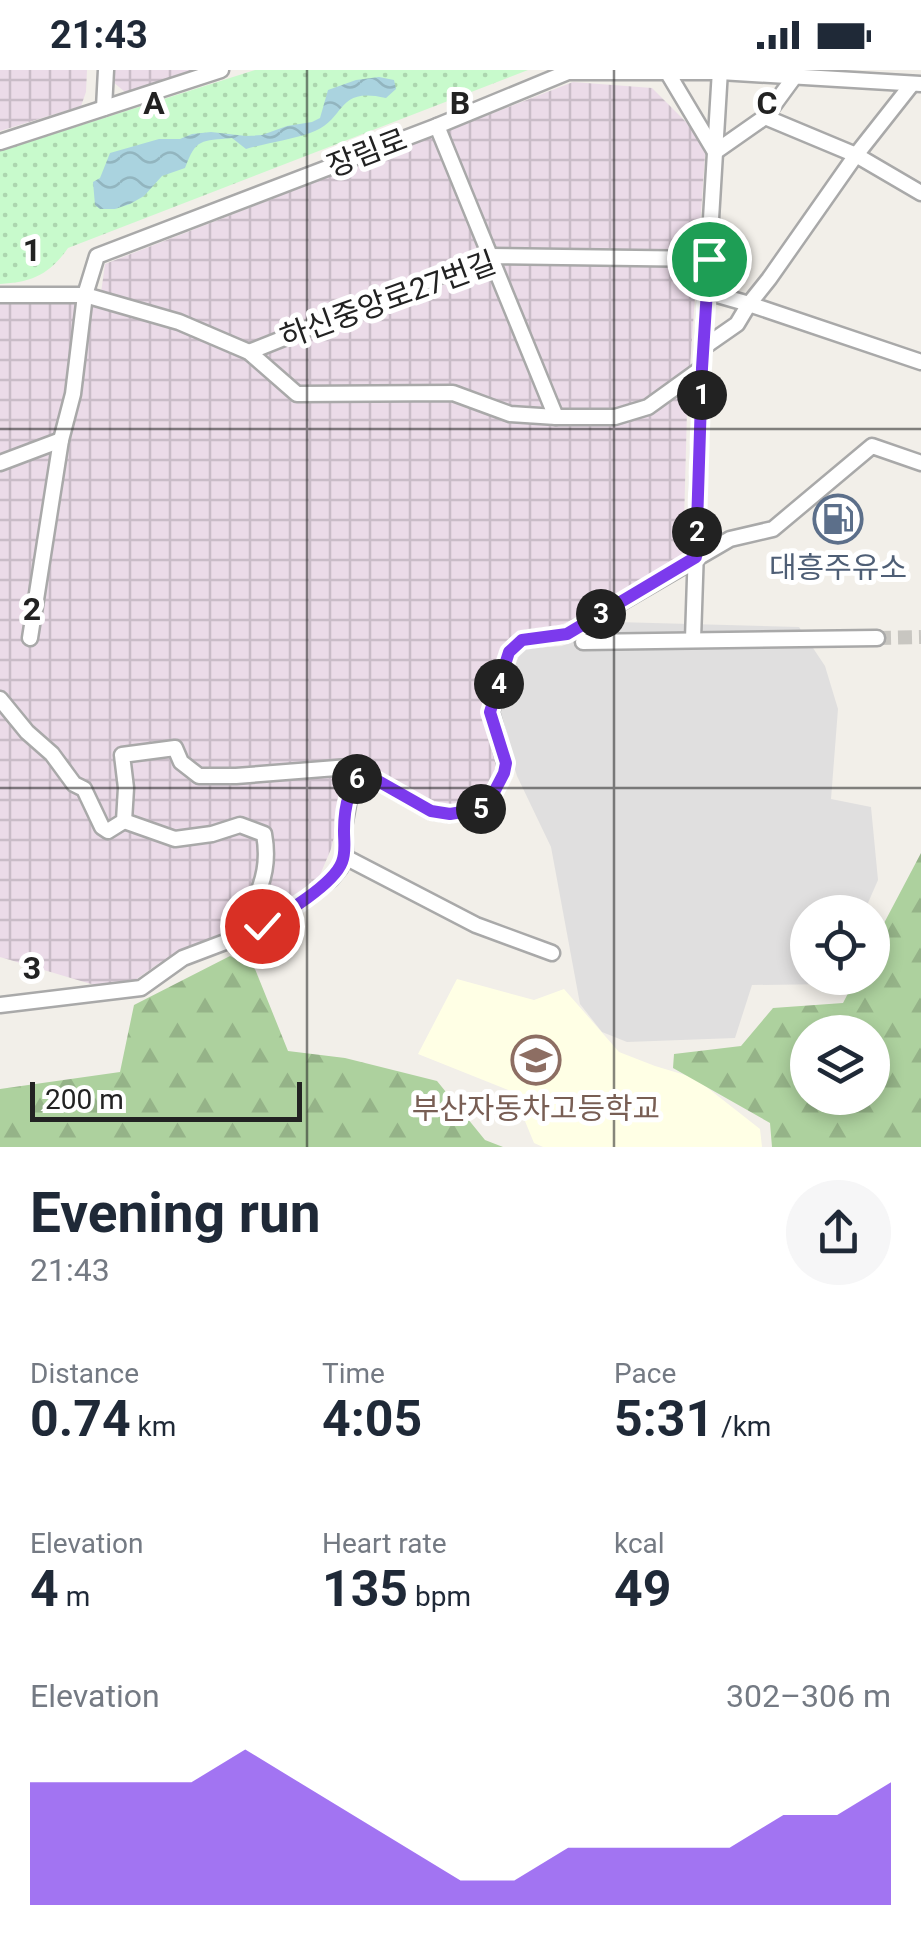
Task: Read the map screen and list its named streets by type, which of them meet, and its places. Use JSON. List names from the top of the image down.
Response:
{
  "streets": {
    "street": ["장림로", "하신중앙로27번길"]
  },
  "places": {
    "fuel station": ["대흥주유소"],
    "school or university": ["부산자동차고등학교"]
  },
  "scale_bar": "200 m",
  "page": {
    "status": "21:43",
    "pins": [
      "1",
      "2",
      "3",
      "4",
      "6",
      "5"
    ],
    "scale": "200 m",
    "heading": ["Evening run", "21:43"],
    "stats": [
      ["Distance", "0.74 km"],
      ["Time", "4:05"],
      ["Pace", "5:31 /km"],
      ["Elevation", "4 m"],
      ["Heart rate", "135 bpm"],
      ["kcal", "49"]
    ],
    "chart": ["Elevation", "302–306 m"]
  },
  "grid": {
    "columns": ["A", "B", "C"],
    "rows": ["1", "2", "3"]
  }
}
